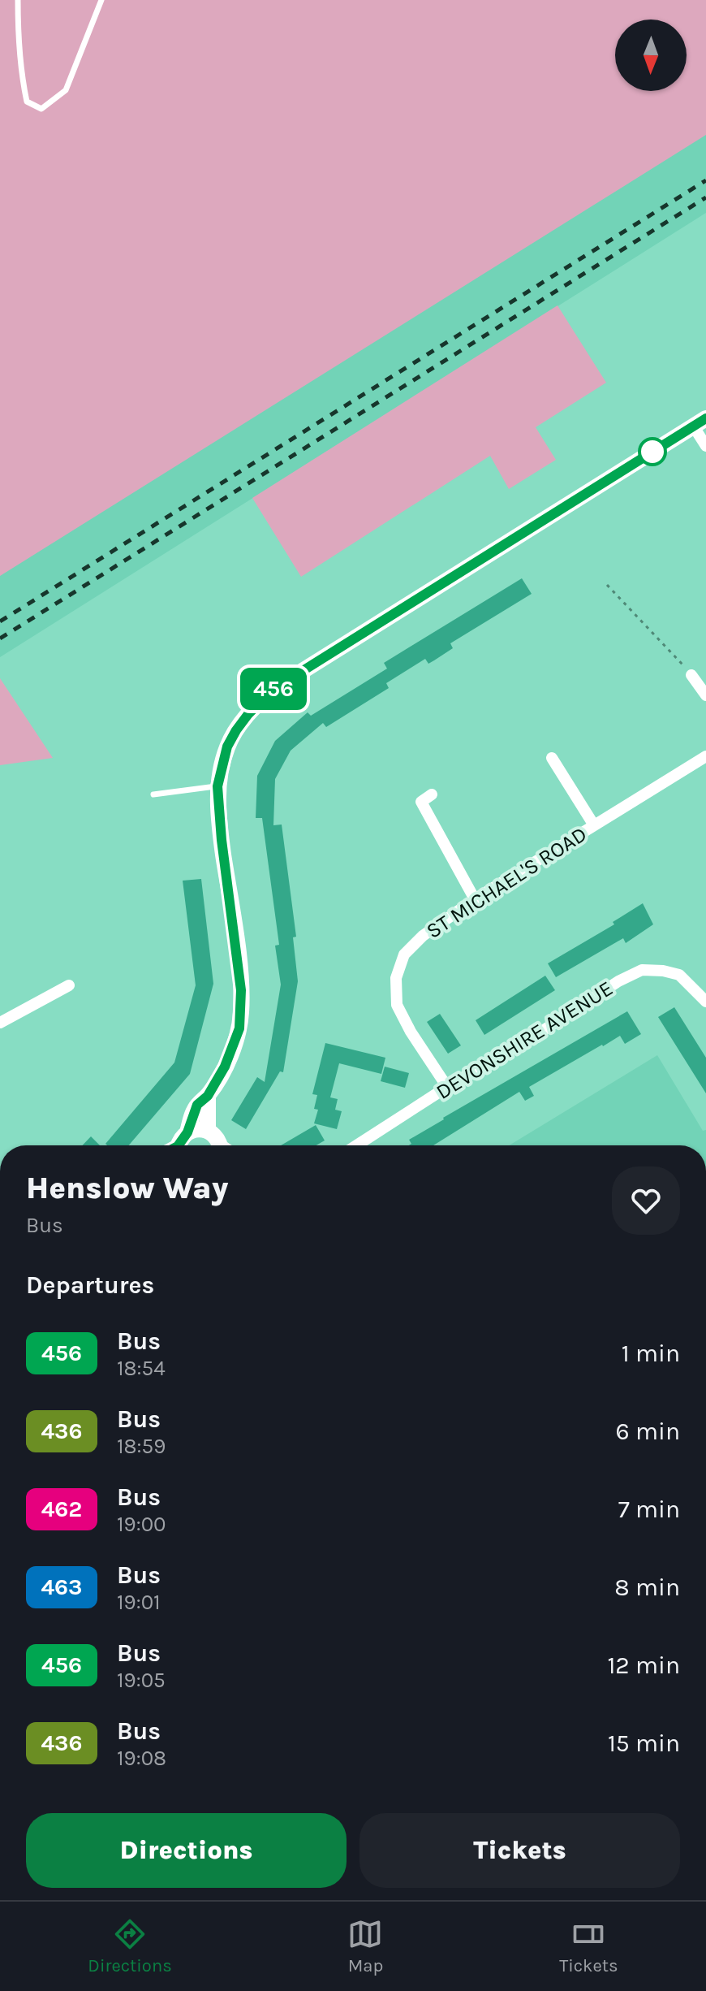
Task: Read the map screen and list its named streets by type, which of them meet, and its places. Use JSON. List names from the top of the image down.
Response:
{
  "streets": {
    "street": ["ST MICHAEL'S ROAD", "DEVONSHIRE AVENUE"]
  },
  "crossings": [
    ["ST MICHAEL'S ROAD", "DEVONSHIRE AVENUE"]
  ],
  "lines": ["bus line 456"],
  "north": "bottom",
  "page": {
    "on_map": "456",
    "heading": [
      ["Henslow Way", "Bus"],
      "Departures"
    ],
    "list": [
      {
        "mark": "456",
        "name": "Bus",
        "note": "18:54",
        "value": "1 min"
      },
      {
        "mark": "436",
        "name": "Bus",
        "note": "18:59",
        "value": "6 min"
      },
      {
        "mark": "462",
        "name": "Bus",
        "note": "19:00",
        "value": "7 min"
      },
      {
        "mark": "463",
        "name": "Bus",
        "note": "19:01",
        "value": "8 min"
      },
      {
        "mark": "456",
        "name": "Bus",
        "note": "19:05",
        "value": "12 min"
      },
      {
        "mark": "436",
        "name": "Bus",
        "note": "19:08",
        "value": "15 min"
      }
    ],
    "buttons": ["Directions", "Tickets"],
    "tabs": ["Directions", "Map", "Tickets"]
  }
}
